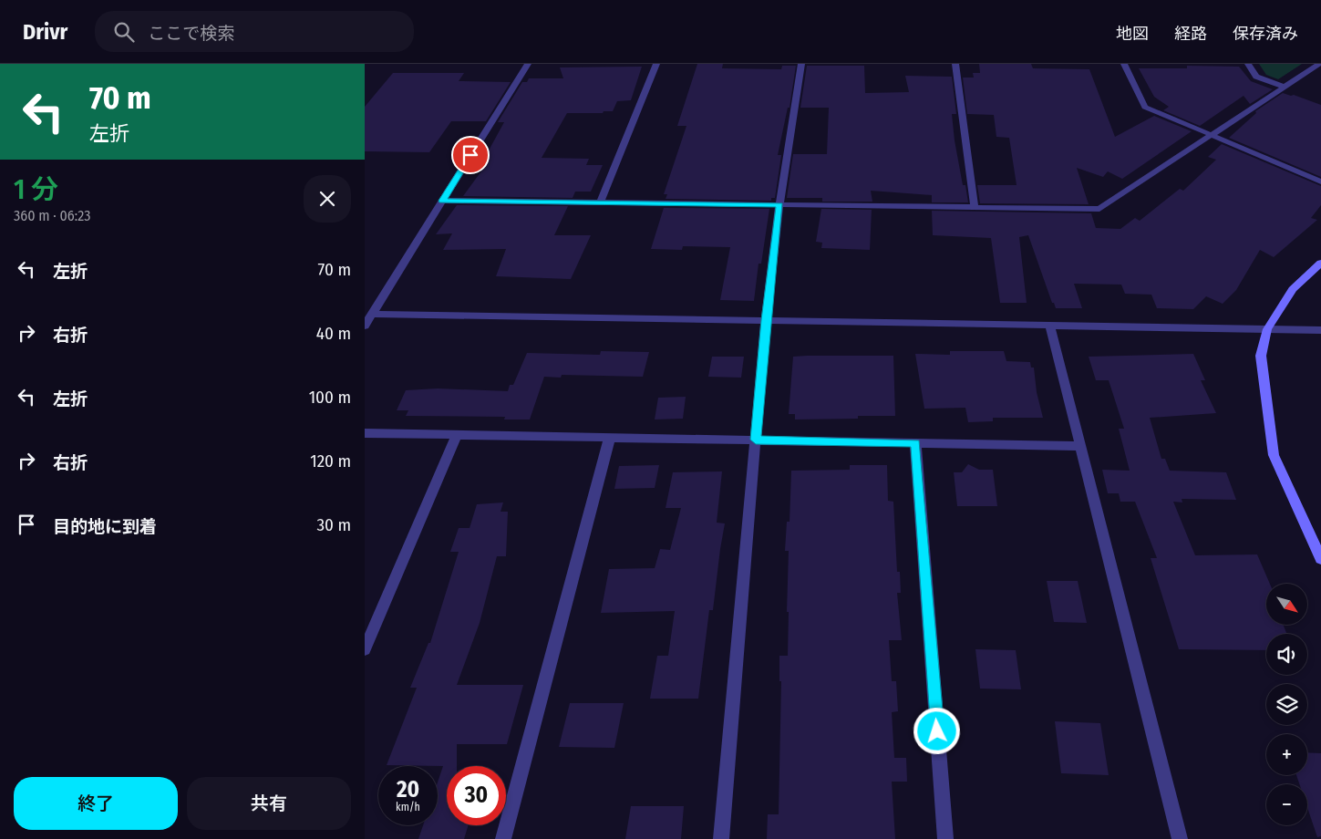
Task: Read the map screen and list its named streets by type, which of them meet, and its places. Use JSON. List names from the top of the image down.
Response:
{
  "north": "bottom right",
  "page": {
    "header": "Drivr",
    "search": "ここで検索",
    "nav": ["地図", "経路", "保存済み"],
    "turn": ["70 m", "左折"],
    "heading": ["1 分", "360 m · 06:23"],
    "list": [
      {
        "name": "左折",
        "value": "70 m"
      },
      {
        "name": "右折",
        "value": "40 m"
      },
      {
        "name": "左折",
        "value": "100 m"
      },
      {
        "name": "右折",
        "value": "120 m"
      },
      {
        "name": "目的地に到着",
        "value": "30 m"
      }
    ],
    "map_buttons": ["+", "−"],
    "speed": "20 km/h",
    "limit": "30",
    "buttons": ["終了", "共有"]
  }
}
